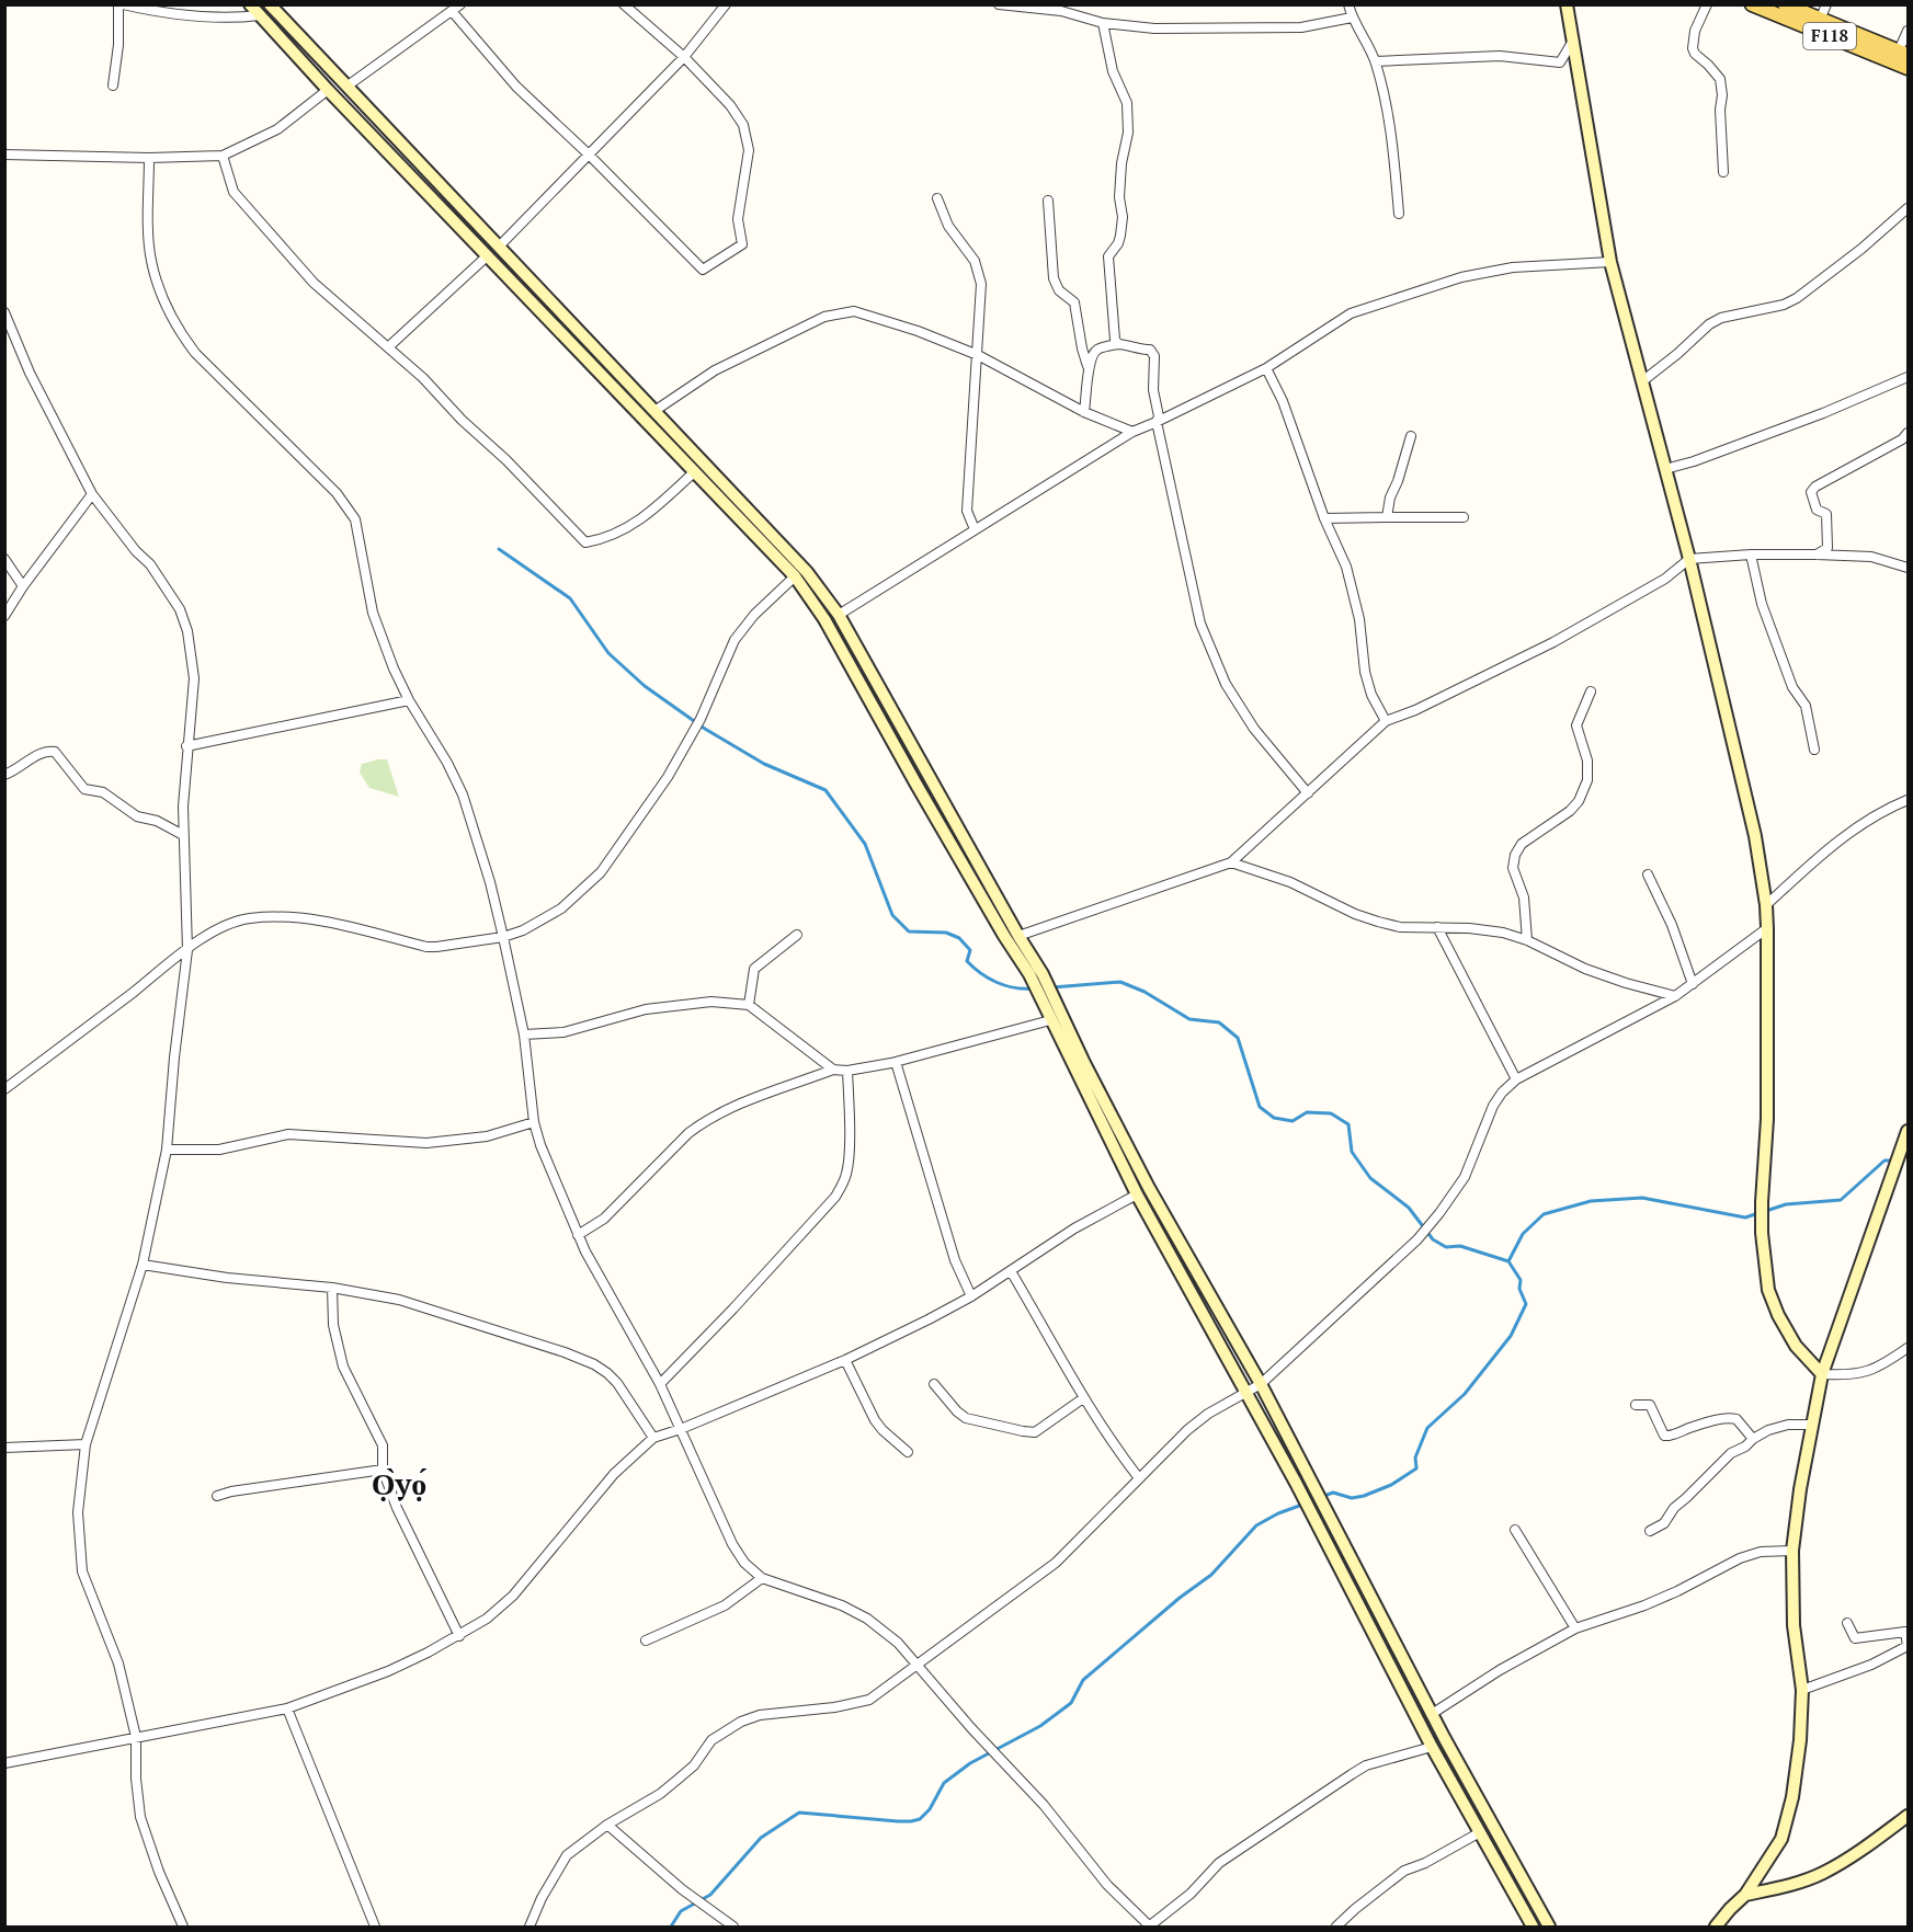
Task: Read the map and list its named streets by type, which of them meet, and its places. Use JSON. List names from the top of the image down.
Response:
{
  "streets": {
    "main road": ["F118"]
  },
  "districts": ["Ọ̀yọ́"]
}
